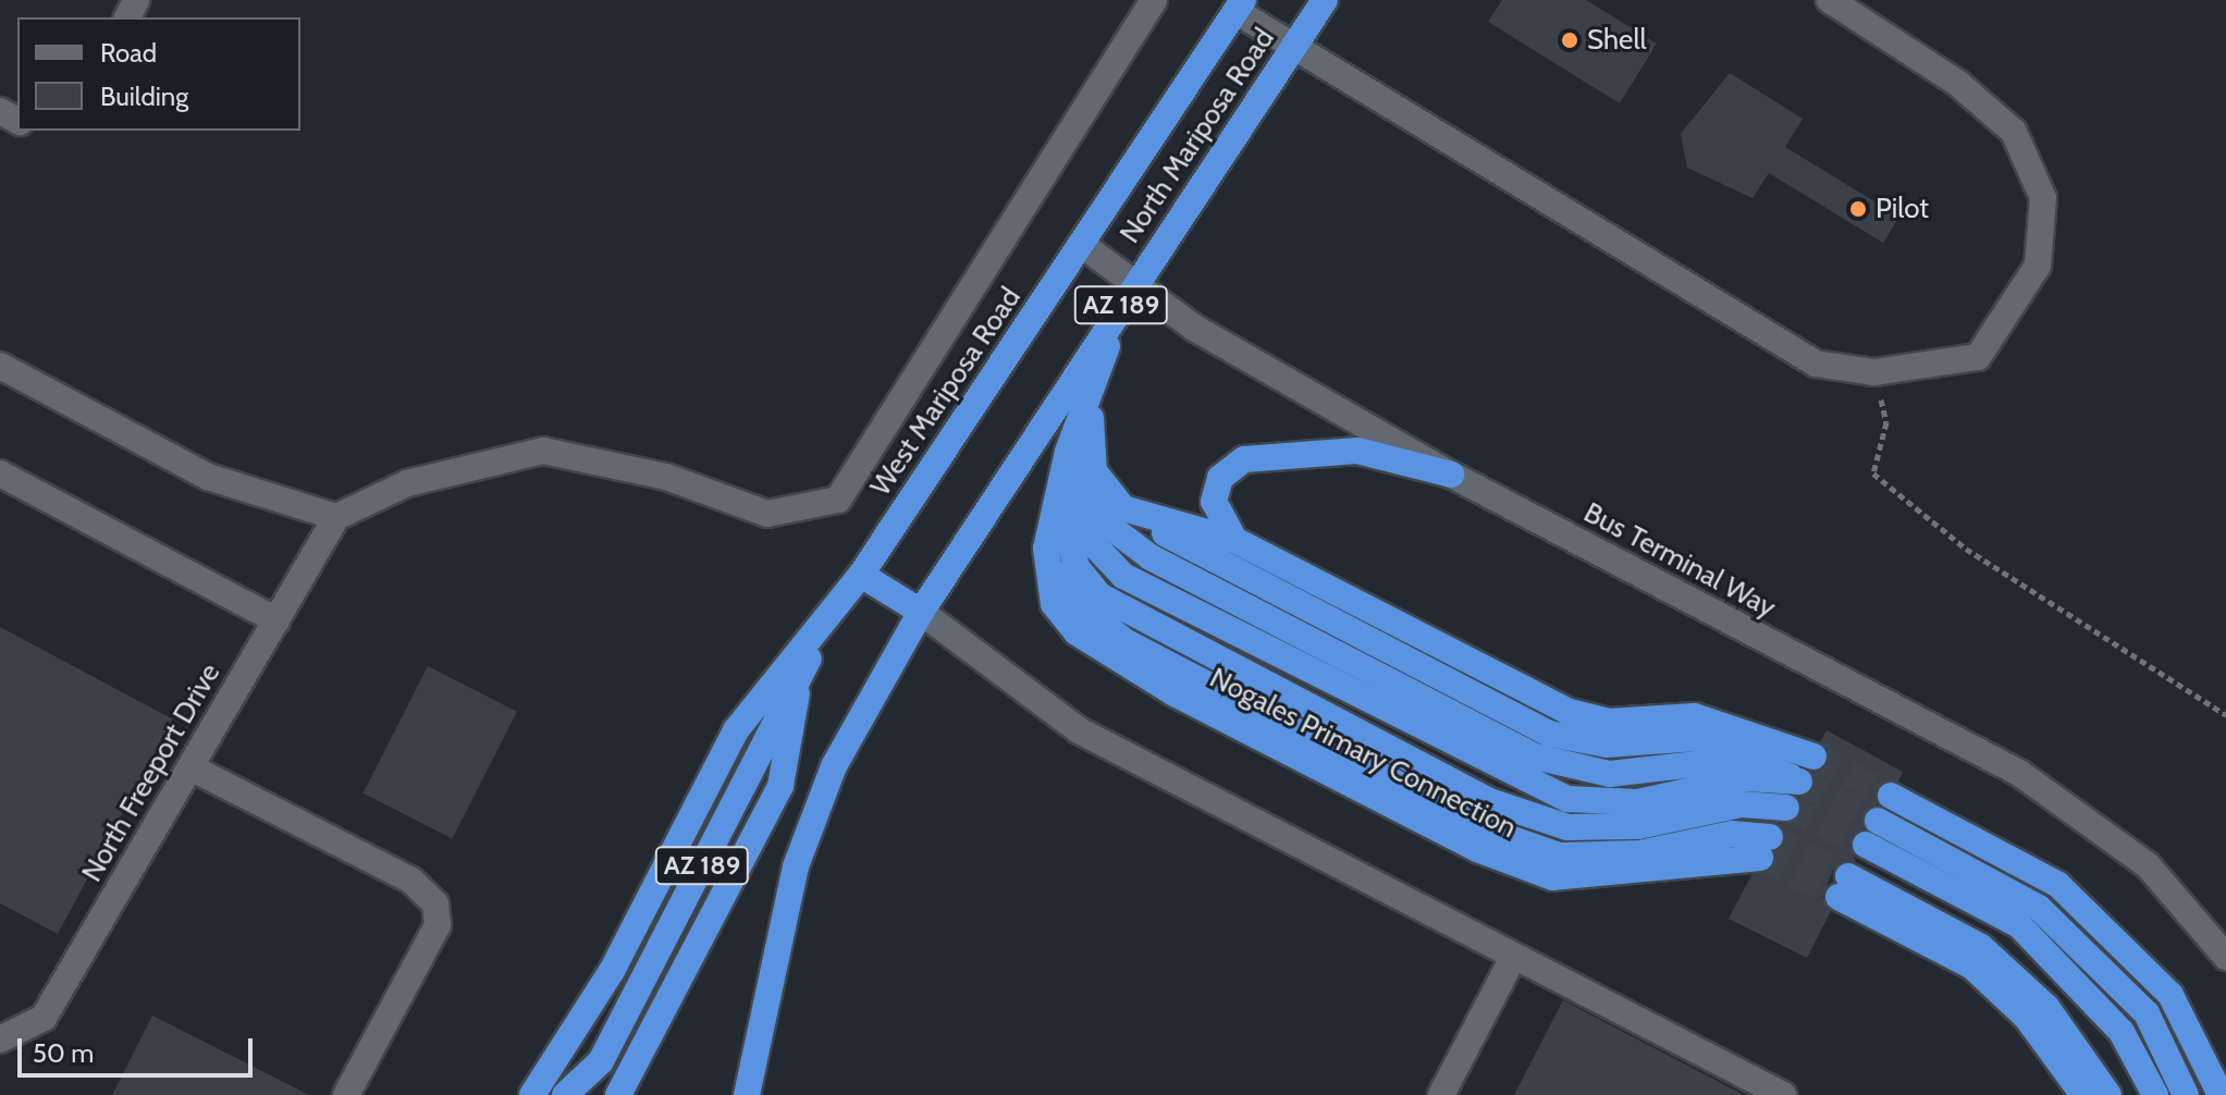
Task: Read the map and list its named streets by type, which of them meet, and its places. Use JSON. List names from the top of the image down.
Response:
{
  "streets": {
    "highway": [
      "North Mariposa Road",
      "AZ 189",
      "West Mariposa Road",
      "Nogales Primary Connection"
    ],
    "street": ["Bus Terminal Way", "North Freeport Drive"]
  },
  "crossings": [
    ["North Mariposa Road", "AZ 189"],
    ["North Mariposa Road", "West Mariposa Road"],
    ["North Mariposa Road", "Bus Terminal Way"],
    ["North Mariposa Road", "Nogales Primary Connection"],
    ["AZ 189", "West Mariposa Road"],
    ["West Mariposa Road", "Bus Terminal Way"]
  ],
  "places": ["Shell", "Pilot"],
  "legend": ["Road", "Building"],
  "scale_bar": "50 m"
}
